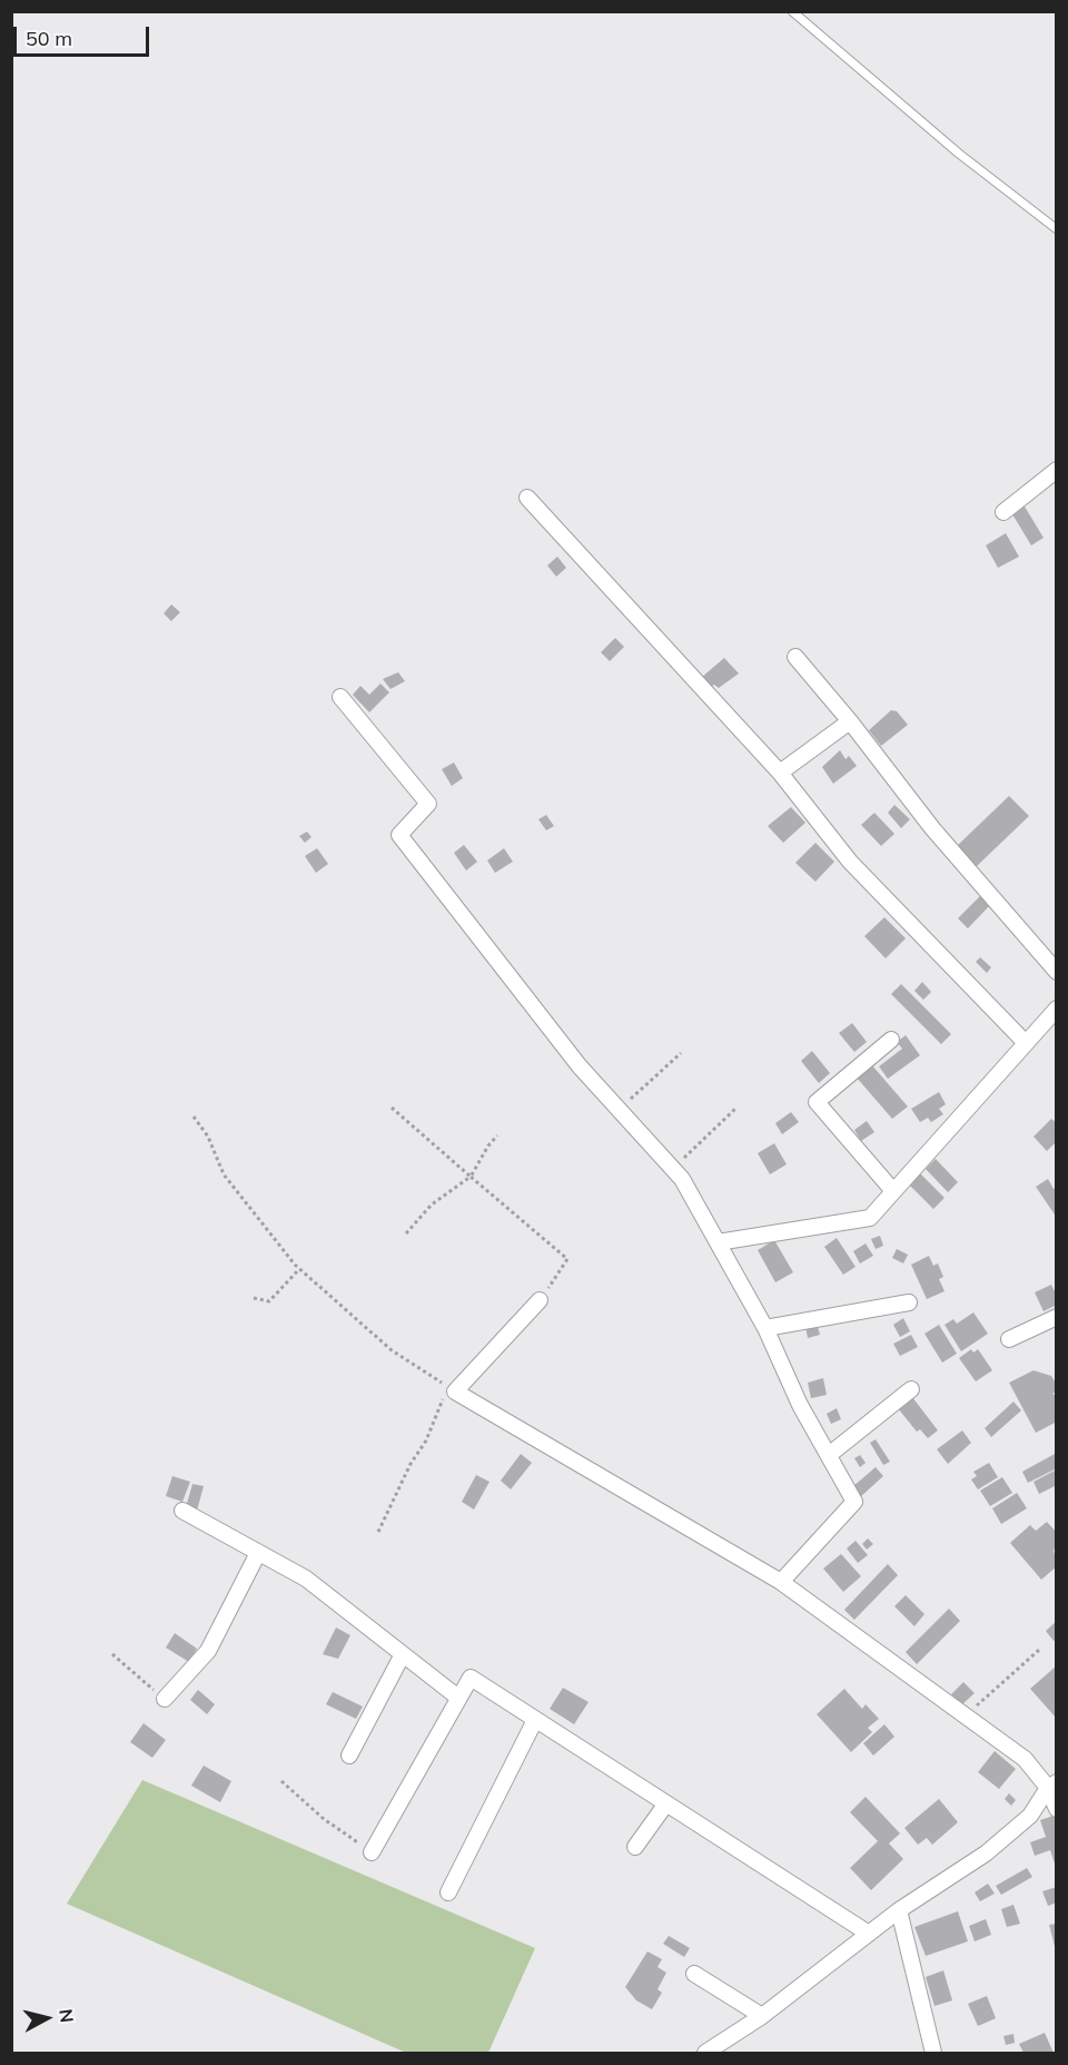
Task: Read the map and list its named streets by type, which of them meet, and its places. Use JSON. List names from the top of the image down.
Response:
{
  "scale_bar": "50 m",
  "north": "right"
}
